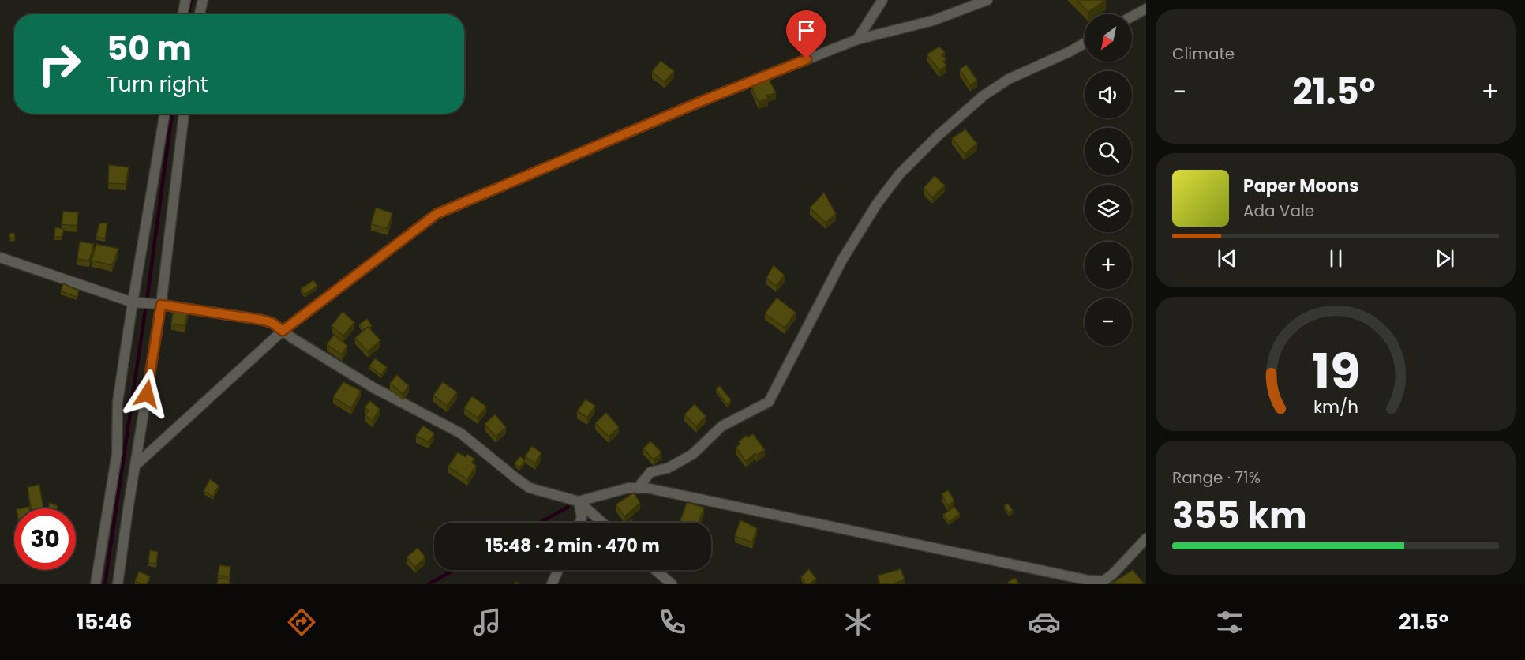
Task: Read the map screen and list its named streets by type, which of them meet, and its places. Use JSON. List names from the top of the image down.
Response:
{
  "north": "bottom left",
  "page": {
    "tile": [
      "Climate",
      ["Range · 71%", "355 km"]
    ],
    "map_buttons": ["+", "−"],
    "turn": ["50 m", "Turn right"],
    "heat": ["−", "21.5°", "+"],
    "song": ["Paper Moons", "Ada Vale"],
    "limit": "30",
    "trip": "15:48 · 2 min · 470 m",
    "tabs": ["15:46", "21.5°"],
    "gauge": ["19", "km/h"]
  }
}
